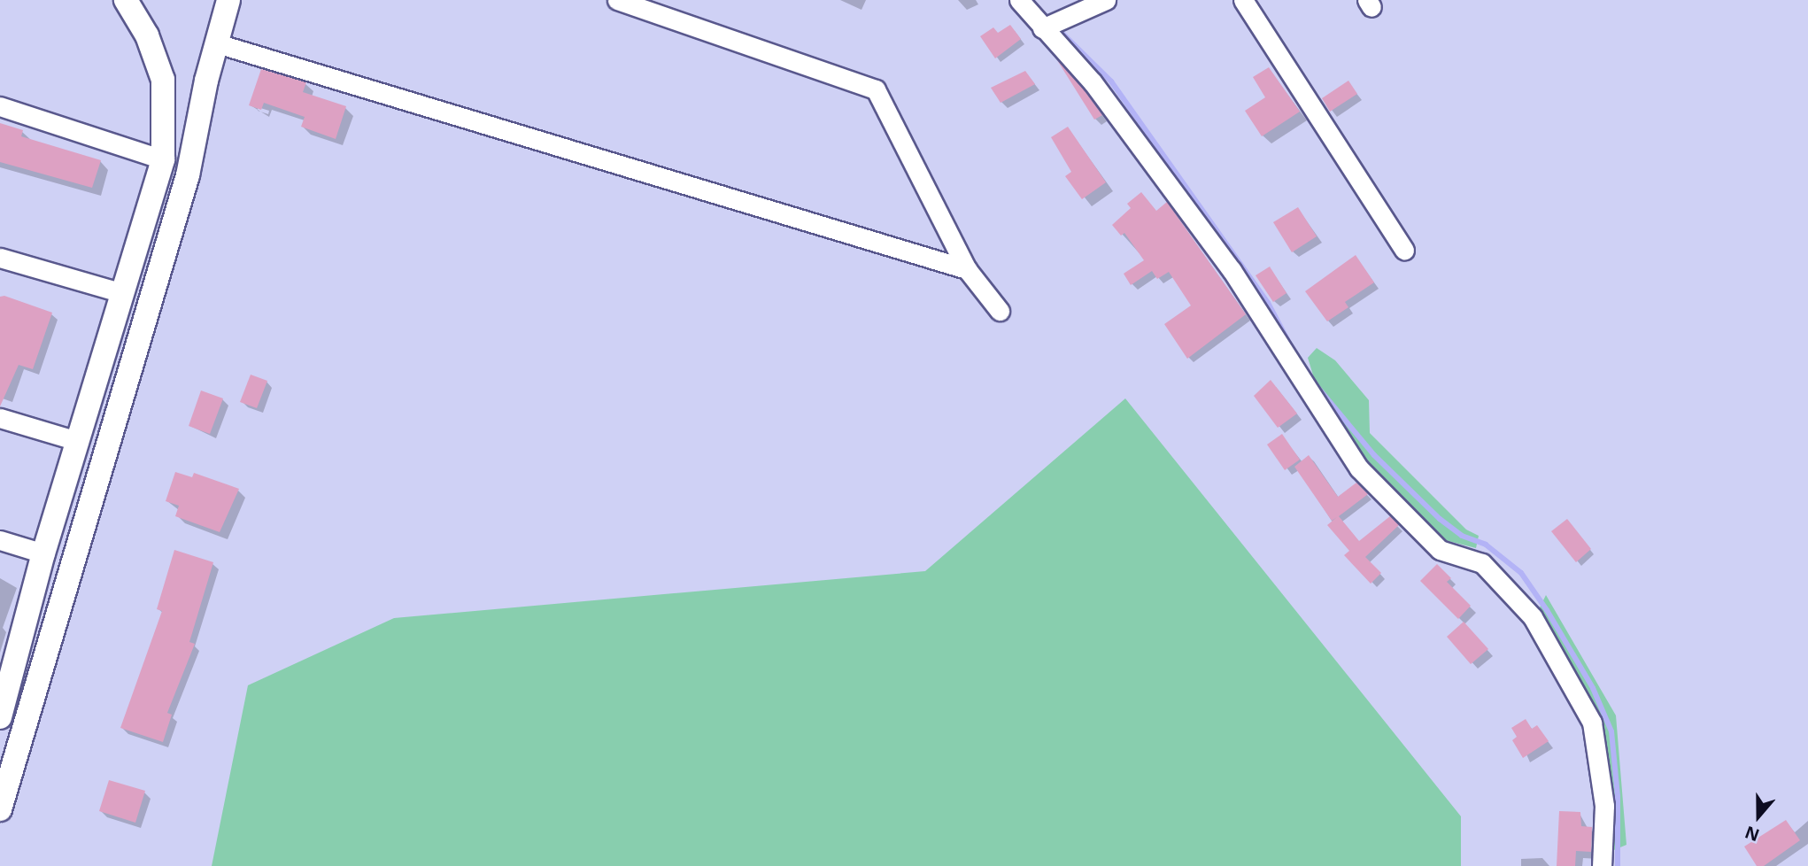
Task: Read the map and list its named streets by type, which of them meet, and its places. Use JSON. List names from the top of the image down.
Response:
{
  "north": "bottom"
}
